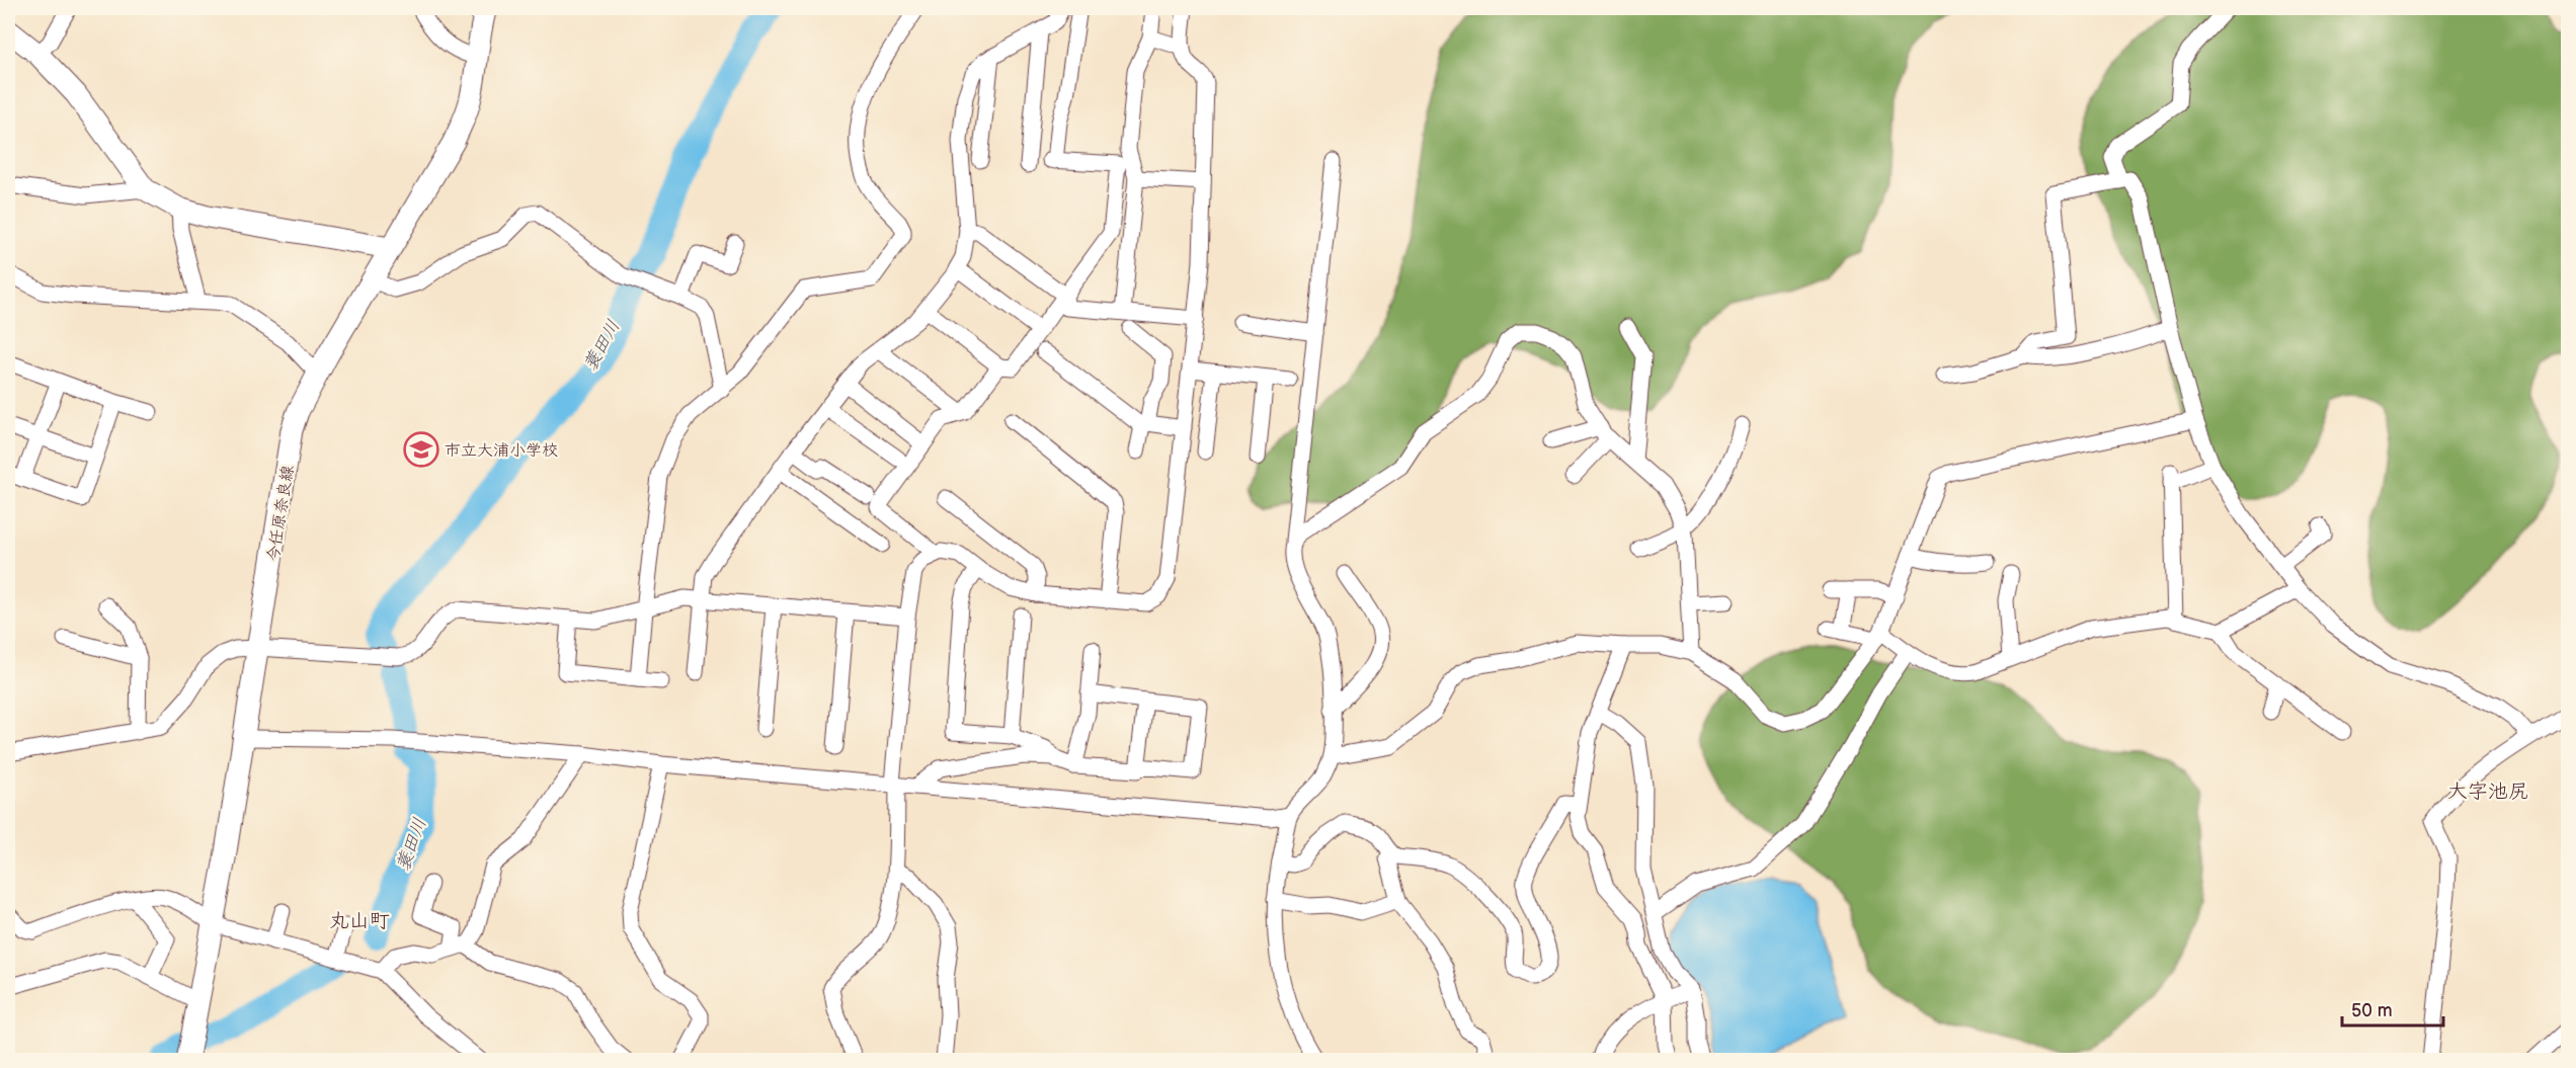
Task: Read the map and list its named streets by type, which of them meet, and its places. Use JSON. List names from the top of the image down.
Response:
{
  "streets": {
    "main road": ["今任原奈良線"]
  },
  "districts": ["大字池尻", "丸山町"],
  "water": ["蓑田川"],
  "places": {
    "school or university": ["市立大浦小学校"]
  },
  "scale_bar": "50 m"
}
